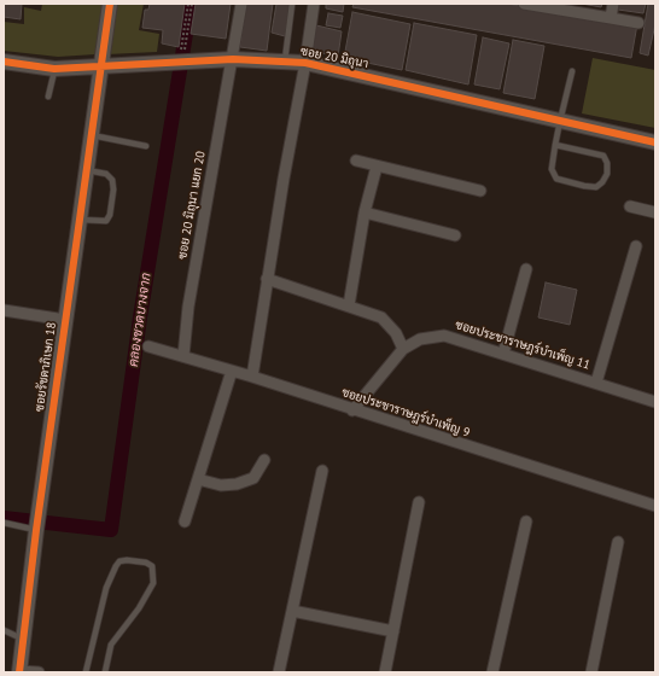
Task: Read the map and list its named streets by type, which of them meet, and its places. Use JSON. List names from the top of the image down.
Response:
{
  "streets": {
    "street": [
      "ซอย 20 มิถุนา",
      "ซอย 20 มิถุนา แยก 20",
      "ซอยประชาราษฎร์บำเพ็ญ 11",
      "ซอยรัชดาภิเษก 18",
      "ซอยประชาราษฎร์บำเพ็ญ 9"
    ]
  },
  "crossings": [
    ["ซอย 20 มิถุนา", "ซอย 20 มิถุนา แยก 20"],
    ["ซอย 20 มิถุนา", "ซอยรัชดาภิเษก 18"],
    ["ซอย 20 มิถุนา แยก 20", "ซอยประชาราษฎร์บำเพ็ญ 9"],
    ["ซอยประชาราษฎร์บำเพ็ญ 11", "ซอยประชาราษฎร์บำเพ็ญ 9"]
  ],
  "water": ["คลองชวดบางจาก"]
}
